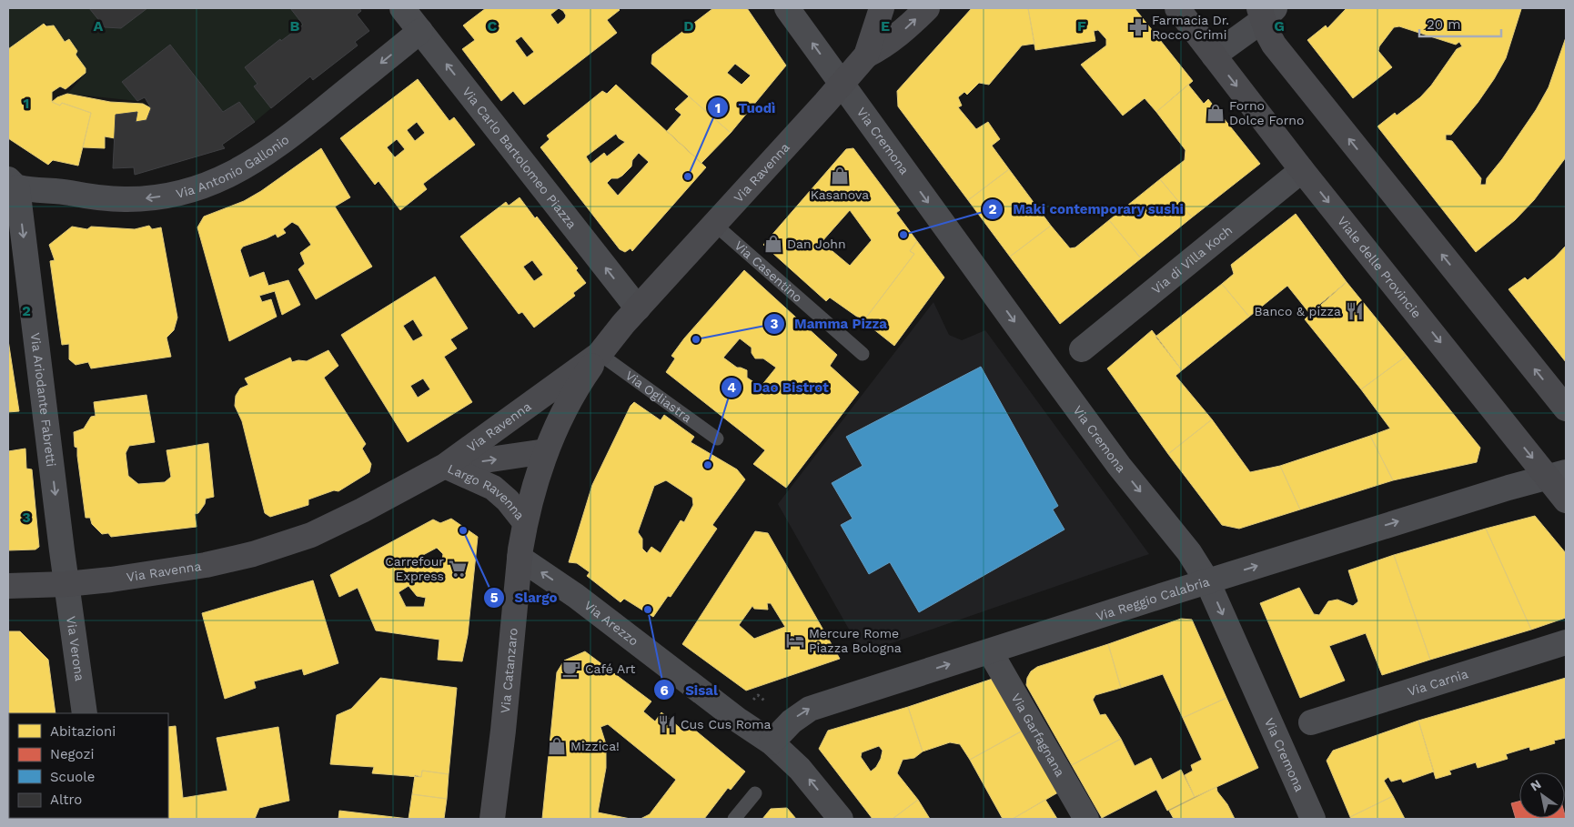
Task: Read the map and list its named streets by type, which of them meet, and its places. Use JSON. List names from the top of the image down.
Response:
{
  "streets": {
    "street": [
      "Via Cremona",
      "Via Carlo Bartolomeo Piazza",
      "Via Antonio Gallonio",
      "Via Ravenna",
      "Via di Villa Koch",
      "Viale delle Provincie",
      "Via Ariodante Fabretti",
      "Largo Ravenna",
      "Via Reggio Calabria",
      "Via Arezzo",
      "Via Verona",
      "Via Catanzaro",
      "Via Carnia",
      "Via Garfagnana"
    ],
    "lane": ["Via Casentino", "Via Ogliastra"]
  },
  "crossings": [
    ["Via Cremona", "Via Ravenna"],
    ["Via Cremona", "Via Reggio Calabria"],
    ["Via Carlo Bartolomeo Piazza", "Via Antonio Gallonio"],
    ["Via Carlo Bartolomeo Piazza", "Via Ravenna"],
    ["Via Antonio Gallonio", "Via Ariodante Fabretti"],
    ["Via Ravenna", "Via Casentino"],
    ["Via Ravenna", "Via Ogliastra"],
    ["Via Ravenna", "Via Ariodante Fabretti"],
    ["Via Ravenna", "Largo Ravenna"],
    ["Via Ravenna", "Via Verona"],
    ["Via di Villa Koch", "Viale delle Provincie"],
    ["Viale delle Provincie", "Via Reggio Calabria"],
    ["Via Ogliastra", "Largo Ravenna"],
    ["Via Ariodante Fabretti", "Via Verona"],
    ["Largo Ravenna", "Via Catanzaro"],
    ["Via Reggio Calabria", "Via Arezzo"],
    ["Via Reggio Calabria", "Via Garfagnana"],
    ["Via Arezzo", "Via Catanzaro"]
  ],
  "one_way": [
    "Via Cremona",
    "Via Carlo Bartolomeo Piazza",
    "Via Antonio Gallonio",
    "Via Ariodante Fabretti",
    "Via Reggio Calabria",
    "Via Arezzo"
  ],
  "places": {
    "pharmacy": ["Farmacia Dr. Rocco Crimi"],
    "shop": [
      "Forno Dolce Forno",
      "Kasanova",
      "Dan John",
      "Mizzica!"
    ],
    "other": [
      "Tuodì",
      "Maki contemporary sushi",
      "Mamma Pizza",
      "Dao Bistrot",
      "Slargo",
      "Sisal"
    ],
    "restaurant": ["Banco & pizza", "Cus Cus Roma"],
    "supermarket": ["Carrefour Express"],
    "hotel": ["Mercure Rome Piazza Bologna"],
    "cafe": ["Café Art"]
  },
  "legend": [
    "Abitazioni",
    "Negozi",
    "Scuole",
    "Altro"
  ],
  "scale_bar": "20 m",
  "north": "top left",
  "grid": {
    "columns": [
      "A",
      "B",
      "C",
      "D",
      "E",
      "F",
      "G"
    ],
    "rows": ["1", "2", "3"]
  }
}
